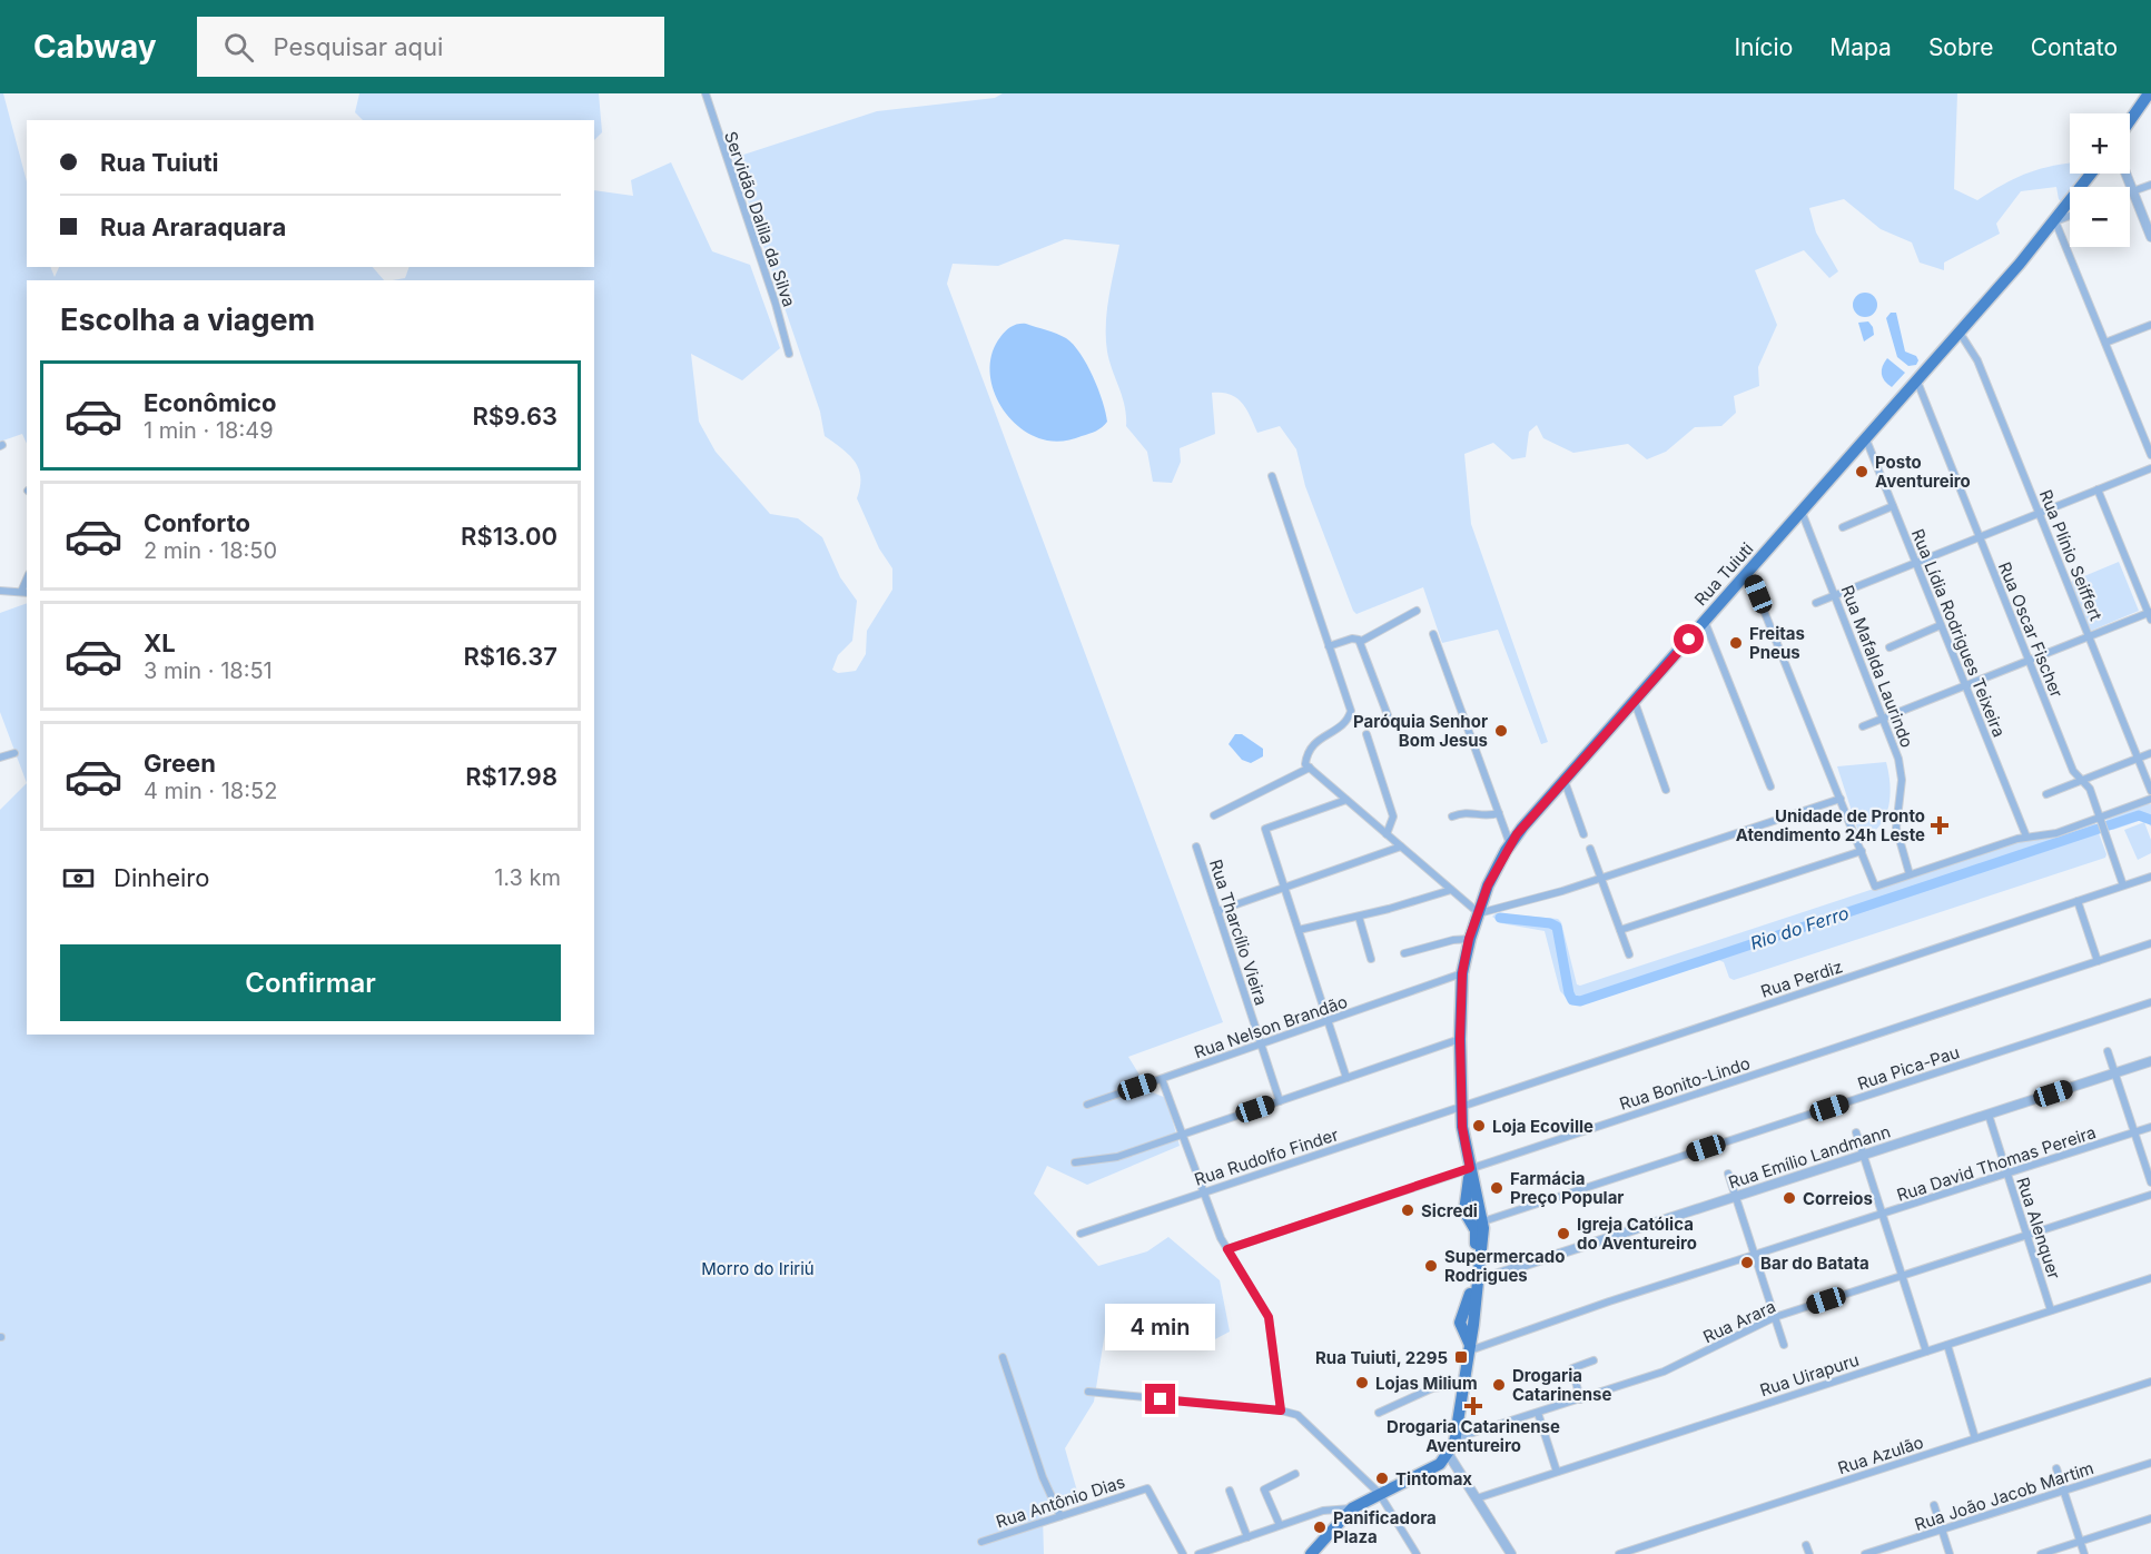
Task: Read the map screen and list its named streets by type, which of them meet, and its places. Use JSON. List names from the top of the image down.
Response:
{
  "streets": {
    "main road": ["Rua Tuiuti"],
    "street": [
      "Servidão Dalila da Silva",
      "Rua Plínio Seiffert",
      "Rua Oscar Fischer",
      "Rua Lídia Rodrigues Teixeira",
      "Rua Mafalda Laurindo",
      "Rua Tharcílio Vieira",
      "Rua Perdiz",
      "Rua Nelson Brandão",
      "Rua Pica-Pau",
      "Rua Bonito-Lindo",
      "Rua Rudolfo Finder",
      "Rua Emílio Landmann",
      "Rua David Thomas Pereira",
      "Rua Alenquer",
      "Rua Arara",
      "Rua Uirapuru",
      "Rua Azulão",
      "Rua João Jacob Martim",
      "Rua Antônio Dias"
    ]
  },
  "crossings": [
    ["Rua Plínio Seiffert", "Rua Tuiuti"],
    ["Rua Tuiuti", "Rua Oscar Fischer"],
    ["Rua Tuiuti", "Rua Lídia Rodrigues Teixeira"],
    ["Rua Tuiuti", "Rua Mafalda Laurindo"],
    ["Rua Tuiuti", "Rua Perdiz"],
    ["Rua Tuiuti", "Rua Nelson Brandão"],
    ["Rua Tuiuti", "Rua Pica-Pau"],
    ["Rua Tuiuti", "Rua Bonito-Lindo"],
    ["Rua Tuiuti", "Rua Rudolfo Finder"],
    ["Rua Tuiuti", "Rua Emílio Landmann"],
    ["Rua Tuiuti", "Rua David Thomas Pereira"],
    ["Rua Tuiuti", "Rua Arara"],
    ["Rua Oscar Fischer", "Rua Perdiz"],
    ["Rua Tharcílio Vieira", "Rua Nelson Brandão"],
    ["Rua Perdiz", "Rua Rudolfo Finder"],
    ["Rua Emílio Landmann", "Rua Alenquer"],
    ["Rua David Thomas Pereira", "Rua Alenquer"],
    ["Rua Alenquer", "Rua Arara"],
    ["Rua Alenquer", "Rua Uirapuru"]
  ],
  "water": ["Rio do Ferro"],
  "parks": ["Morro do Iririú"],
  "places": {
    "other": [
      "Posto Aventureiro",
      "Freitas Pneus",
      "Paróquia Senhor Bom Jesus",
      "Loja Ecoville",
      "Farmácia Preço Popular",
      "Correios",
      "Sicredi",
      "Igreja Católica do Aventureiro",
      "Bar do Batata",
      "Supermercado Rodrigues",
      "Lojas Milium",
      "Drogaria Catarinense",
      "Tintomax",
      "Panificadora Plaza"
    ],
    "health": ["Unidade de Pronto Atendimento 24h Leste", "Drogaria Catarinense Aventureiro"],
    "transit": ["Rua Tuiuti, 2295"]
  },
  "page": {
    "header": "Cabway",
    "search": "Pesquisar aqui",
    "nav": [
      "Início",
      "Mapa",
      "Sobre",
      "Contato"
    ],
    "map_buttons": ["+", "−"],
    "banner": ["Rua Tuiuti", "Rua Araraquara"],
    "heading": "Escolha a viagem",
    "list": [
      {
        "name": "Econômico",
        "note": "1 min · 18:49",
        "value": "R$9.63"
      },
      {
        "name": "Conforto",
        "note": "2 min · 18:50",
        "value": "R$13.00"
      },
      {
        "name": "XL",
        "note": "3 min · 18:51",
        "value": "R$16.37"
      },
      {
        "name": "Green",
        "note": "4 min · 18:52",
        "value": "R$17.98"
      }
    ],
    "pay": ["Dinheiro", "1.3 km"],
    "buttons": "Confirmar",
    "bubble": "4 min"
  }
}
